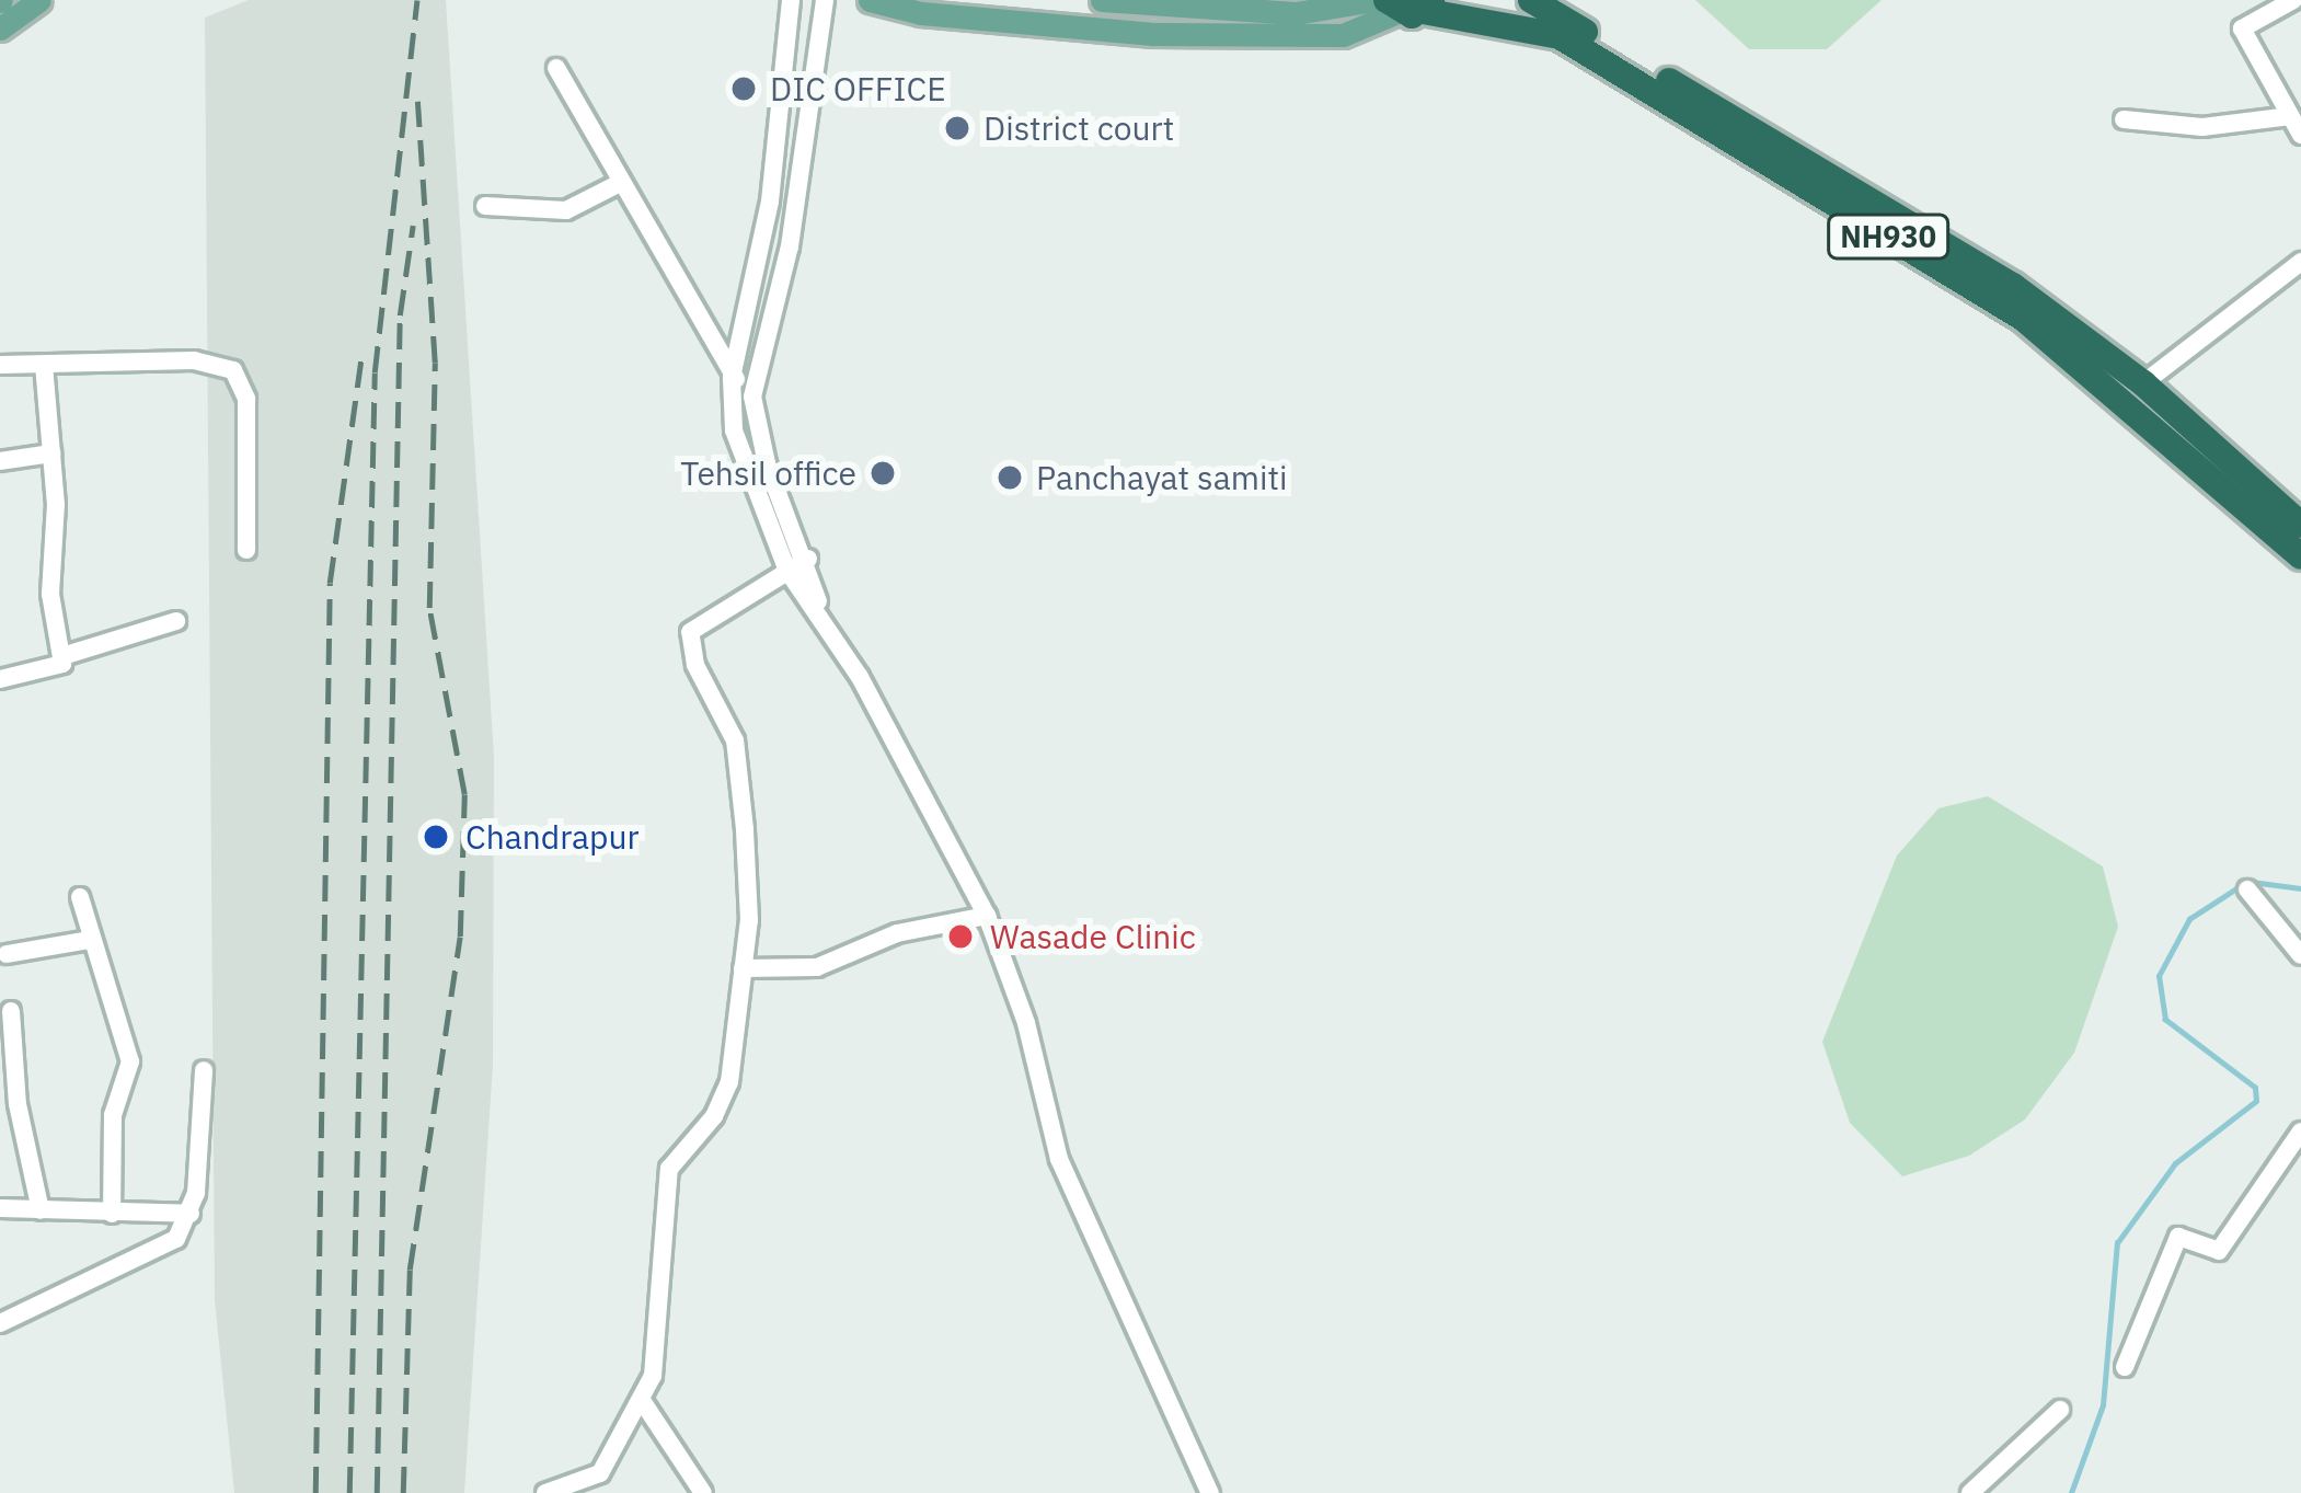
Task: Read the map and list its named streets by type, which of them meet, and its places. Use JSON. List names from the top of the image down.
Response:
{
  "streets": {
    "highway": ["NH930"]
  },
  "places": [
    "DIC OFFICE",
    "District court",
    "Tehsil office",
    "Panchayat samiti",
    "Chandrapur",
    "Wasade Clinic"
  ]
}
